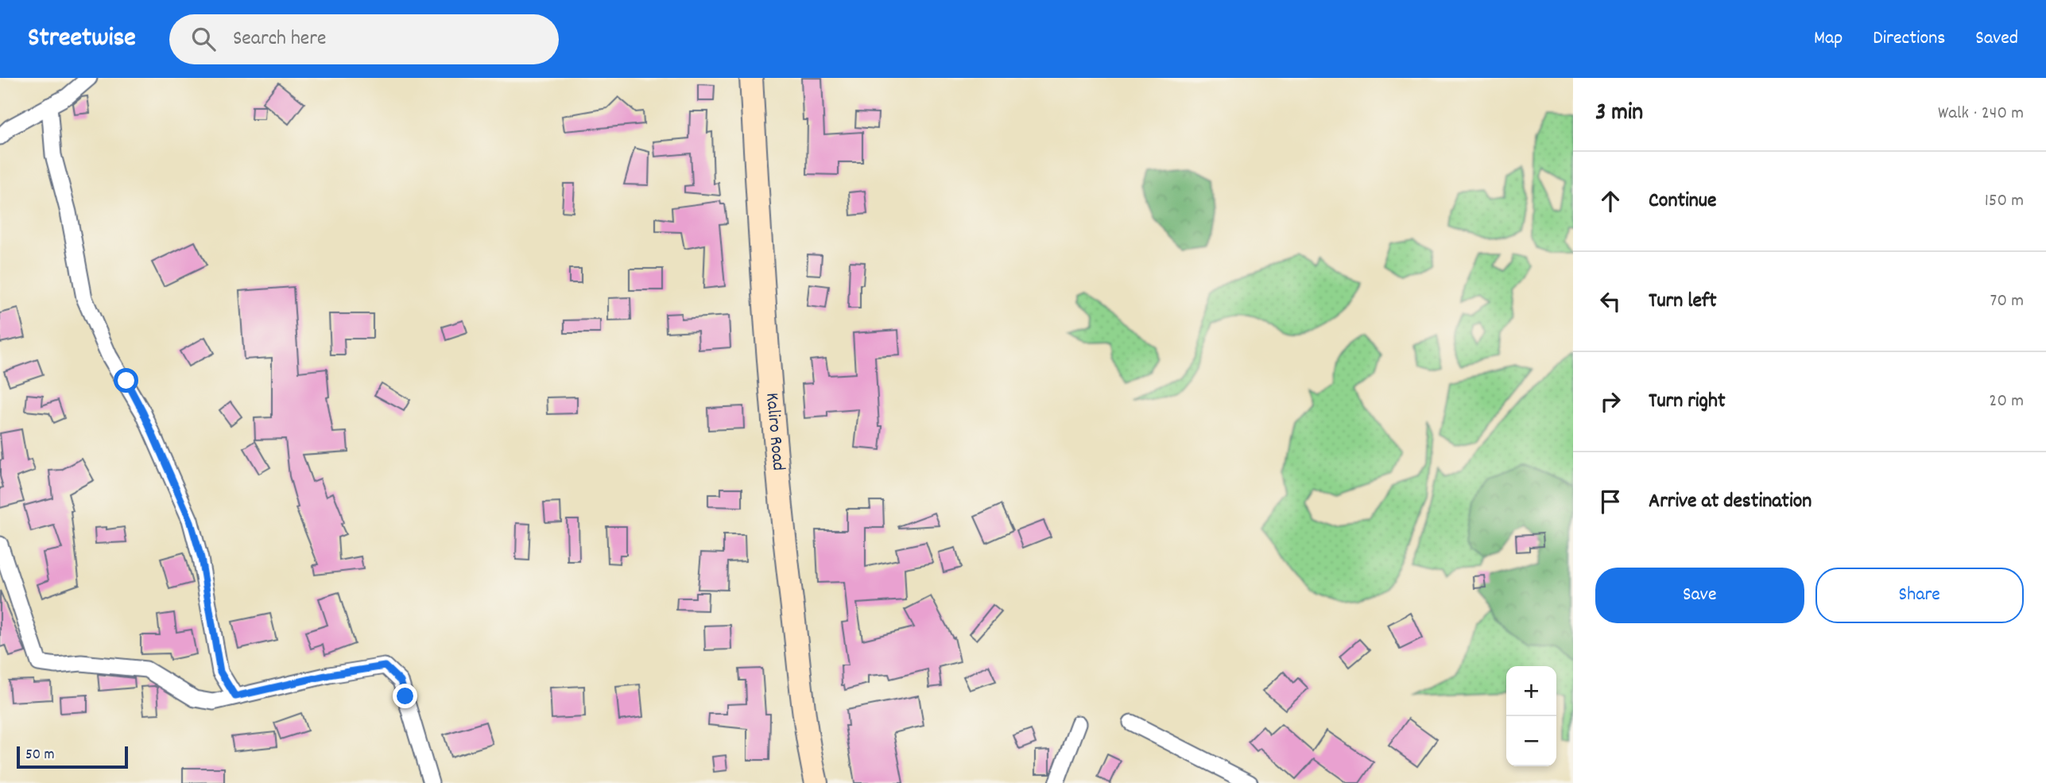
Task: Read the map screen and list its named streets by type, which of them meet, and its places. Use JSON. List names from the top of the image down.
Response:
{
  "streets": {
    "main road": ["Kaliro Road"]
  },
  "scale_bar": "50 m",
  "page": {
    "header": "Streetwise",
    "search": "Search here",
    "nav": ["Map", "Directions", "Saved"],
    "heading": ["3 min", "Walk · 240 m"],
    "list": [
      ["Continue", "150 m"],
      ["Turn left", "70 m"],
      ["Turn right", "20 m"],
      "Arrive at destination"
    ],
    "buttons": ["Save", "Share"],
    "map_buttons": ["+", "−"],
    "scale": "50 m"
  }
}
